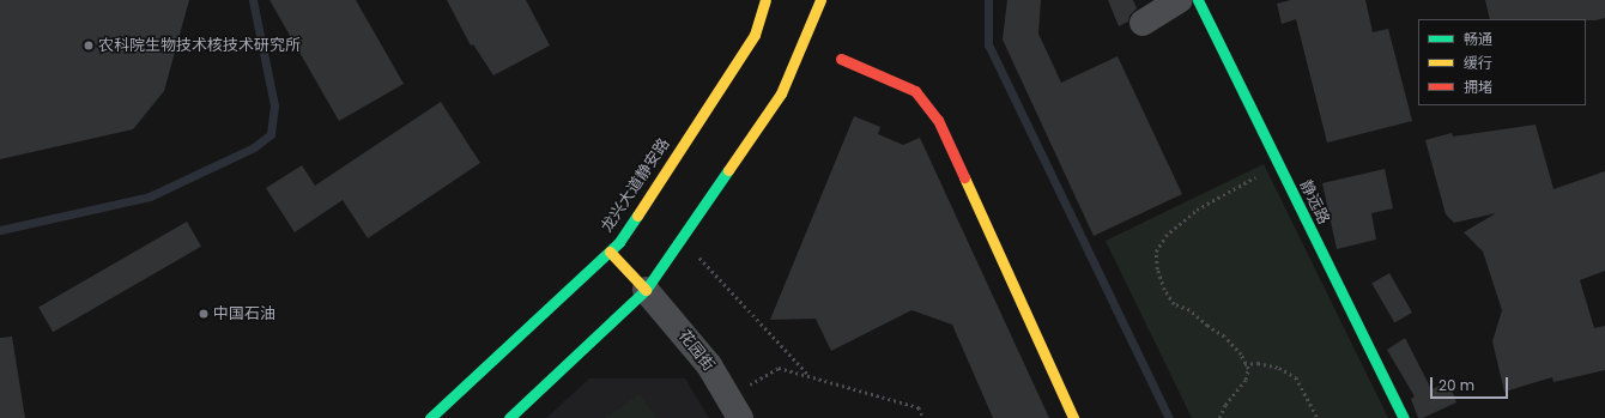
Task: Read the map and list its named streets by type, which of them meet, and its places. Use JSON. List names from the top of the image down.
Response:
{
  "streets": {
    "main road": ["龙兴大道静安路", "静远路"],
    "street": ["花园街"]
  },
  "places": ["农科院生物技术核技术研究所", "中国石油"],
  "legend": ["畅通", "缓行", "拥堵"],
  "scale_bar": "20 m"
}
